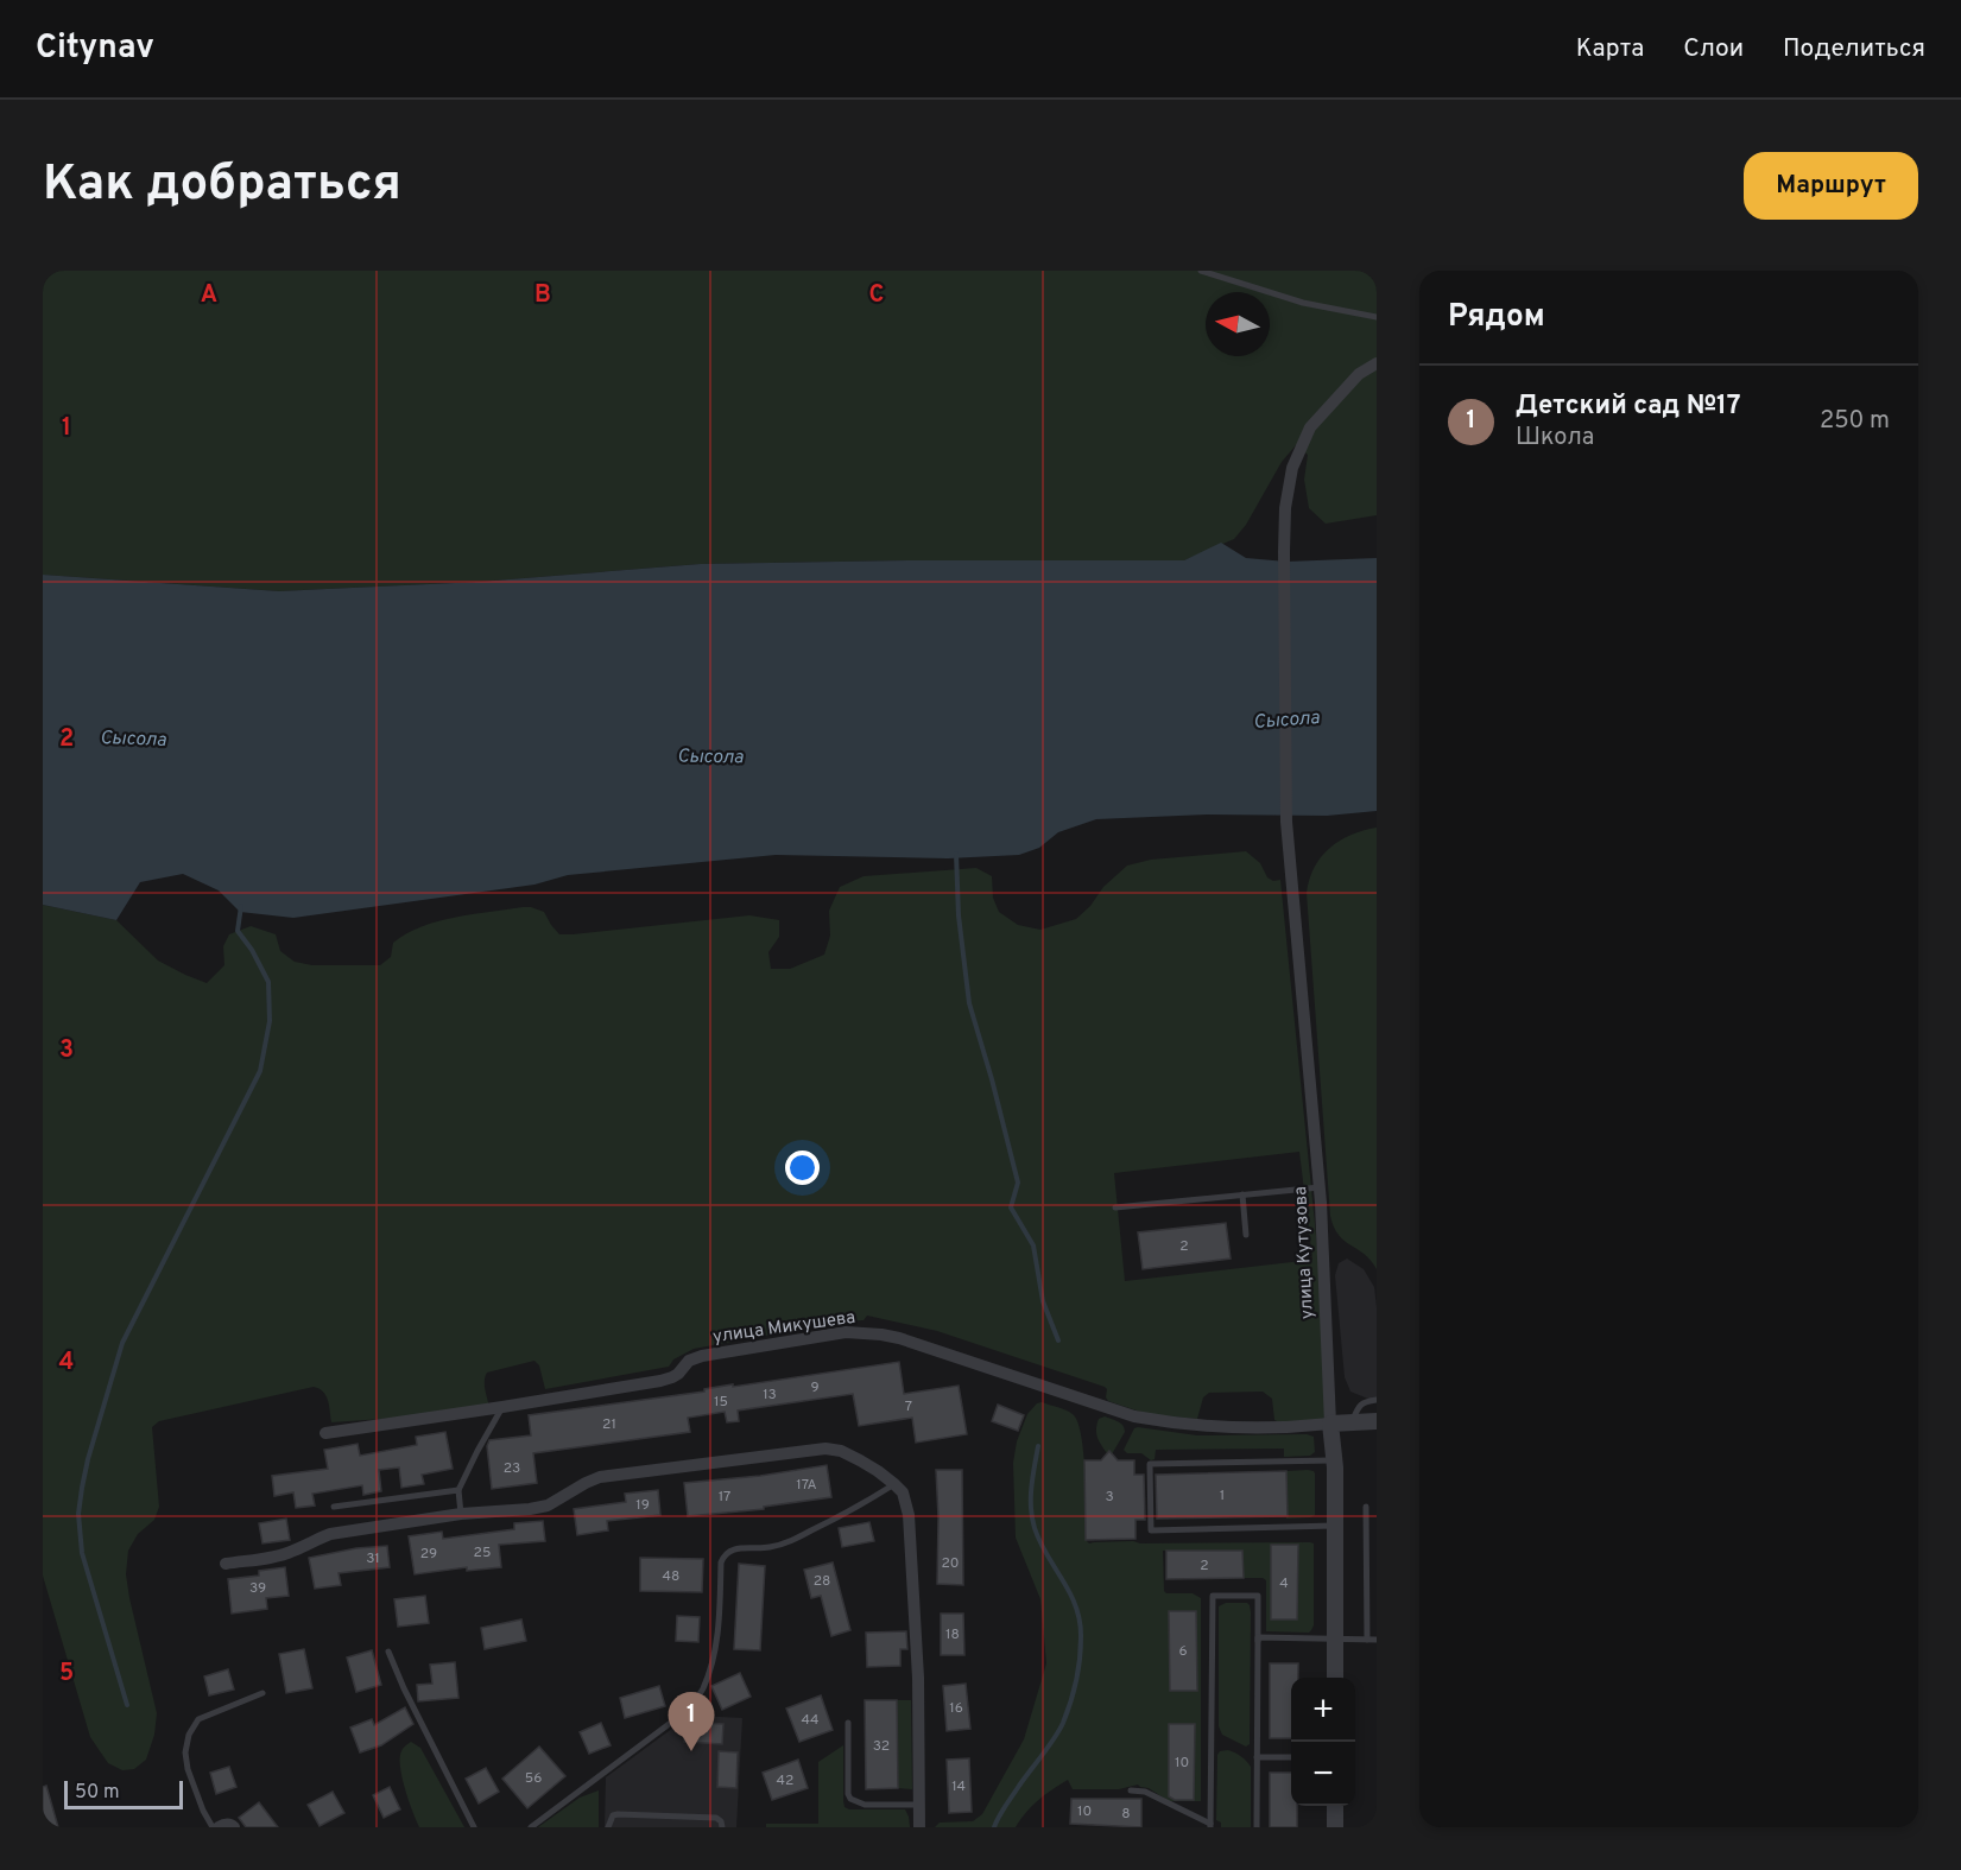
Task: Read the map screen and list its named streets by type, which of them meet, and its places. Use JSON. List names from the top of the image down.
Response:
{
  "streets": {
    "street": ["улица Кутузова", "улица Микушева"]
  },
  "crossings": [
    ["улица Кутузова", "улица Микушева"]
  ],
  "water": ["Сысола"],
  "house_numbers": [
    "2",
    "9",
    "13",
    "15",
    "7",
    "21",
    "23",
    "17А",
    "1",
    "17",
    "3",
    "19",
    "25",
    "29",
    "31",
    "20",
    "2",
    "48",
    "28",
    "4",
    "39",
    "18",
    "6",
    "16",
    "44",
    "32",
    "10",
    "56",
    "42",
    "14",
    "10",
    "8"
  ],
  "scale_bar": "50 m",
  "north": "left",
  "page": {
    "header": "Citynav",
    "nav": ["Карта", "Слои", "Поделиться"],
    "buttons": "Маршрут",
    "title": "Как добраться",
    "heading": "Рядом",
    "list": [
      {
        "mark": "1",
        "name": "Детский сад №17",
        "note": "Школа",
        "value": "250 m"
      }
    ],
    "map_buttons": ["+", "−"],
    "pins": "1",
    "scale": "50 m"
  },
  "grid": {
    "columns": ["A", "B", "C"],
    "rows": [
      "1",
      "2",
      "3",
      "4",
      "5"
    ]
  }
}
